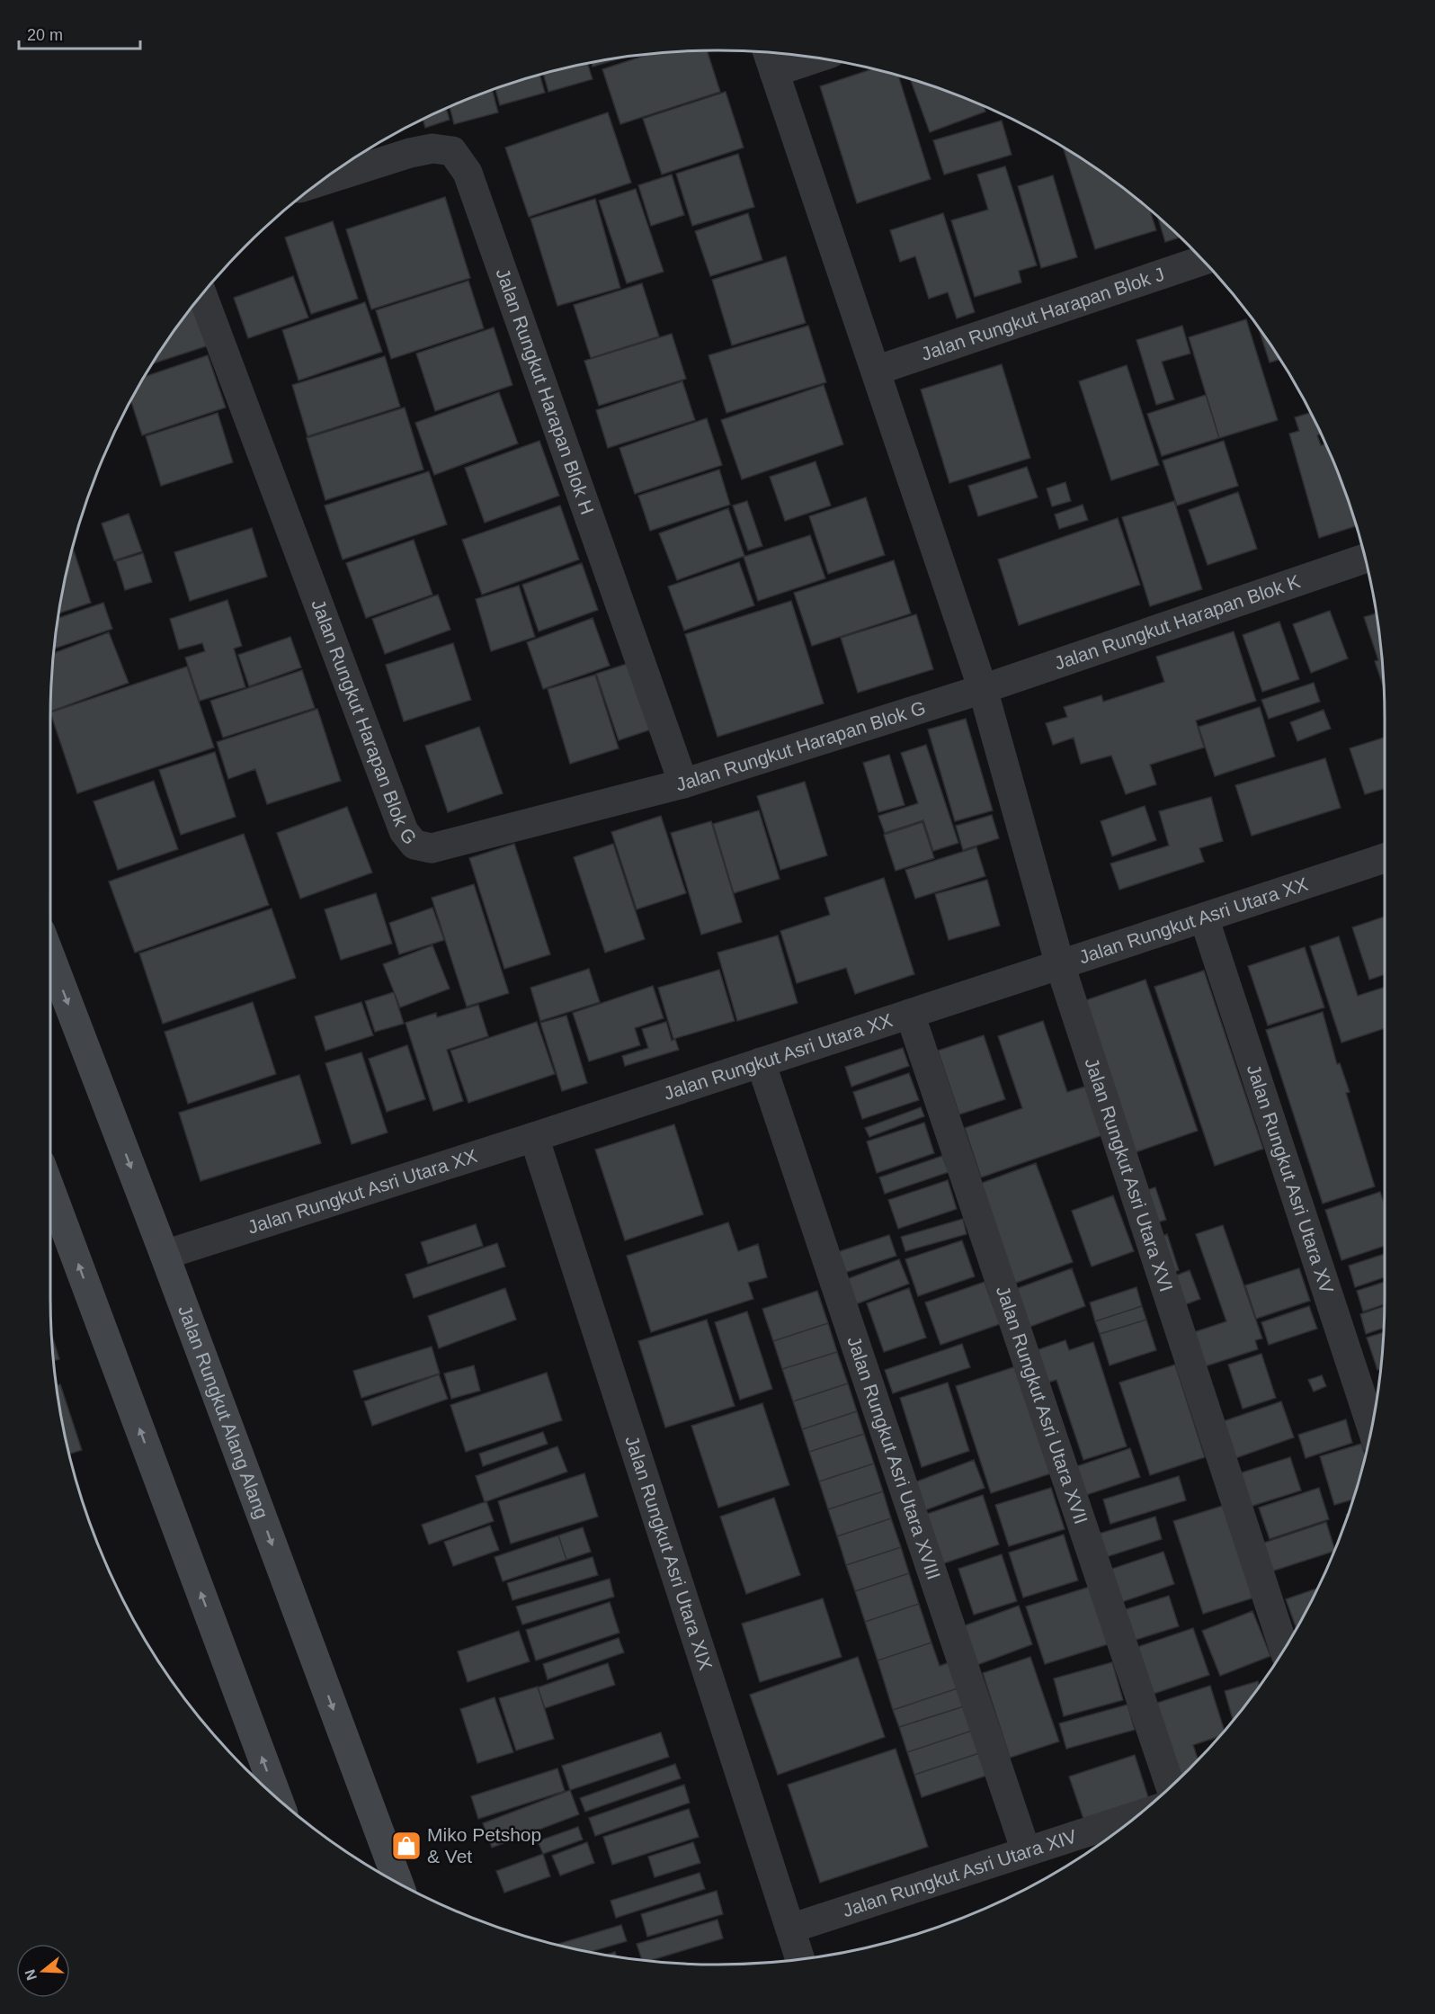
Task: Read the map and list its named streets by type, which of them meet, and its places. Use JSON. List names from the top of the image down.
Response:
{
  "streets": {
    "street": [
      "Jalan Rungkut Harapan Blok J",
      "Jalan Rungkut Harapan Blok H",
      "Jalan Rungkut Harapan Blok K",
      "Jalan Rungkut Harapan Blok G",
      "Jalan Rungkut Asri Utara XX",
      "Jalan Rungkut Asri Utara XVI",
      "Jalan Rungkut Asri Utara XV",
      "Jalan Rungkut Asri Utara XVII",
      "Jalan Rungkut Alang Alang",
      "Jalan Rungkut Asri Utara XVIII",
      "Jalan Rungkut Asri Utara XIX",
      "Jalan Rungkut Asri Utara XIV"
    ]
  },
  "crossings": [
    ["Jalan Rungkut Harapan Blok H", "Jalan Rungkut Harapan Blok G"],
    ["Jalan Rungkut Harapan Blok K", "Jalan Rungkut Harapan Blok G"],
    ["Jalan Rungkut Harapan Blok K", "Jalan Rungkut Asri Utara XVI"],
    ["Jalan Rungkut Harapan Blok G", "Jalan Rungkut Asri Utara XVI"],
    ["Jalan Rungkut Asri Utara XX", "Jalan Rungkut Asri Utara XVI"],
    ["Jalan Rungkut Asri Utara XX", "Jalan Rungkut Asri Utara XV"],
    ["Jalan Rungkut Asri Utara XX", "Jalan Rungkut Asri Utara XVII"],
    ["Jalan Rungkut Asri Utara XX", "Jalan Rungkut Alang Alang"],
    ["Jalan Rungkut Asri Utara XX", "Jalan Rungkut Asri Utara XVIII"],
    ["Jalan Rungkut Asri Utara XX", "Jalan Rungkut Asri Utara XIX"],
    ["Jalan Rungkut Asri Utara XVIII", "Jalan Rungkut Asri Utara XIV"],
    ["Jalan Rungkut Asri Utara XIX", "Jalan Rungkut Asri Utara XIV"]
  ],
  "places": {
    "shop": ["Miko Petshop & Vet"]
  },
  "scale_bar": "20 m",
  "north": "left"
}
